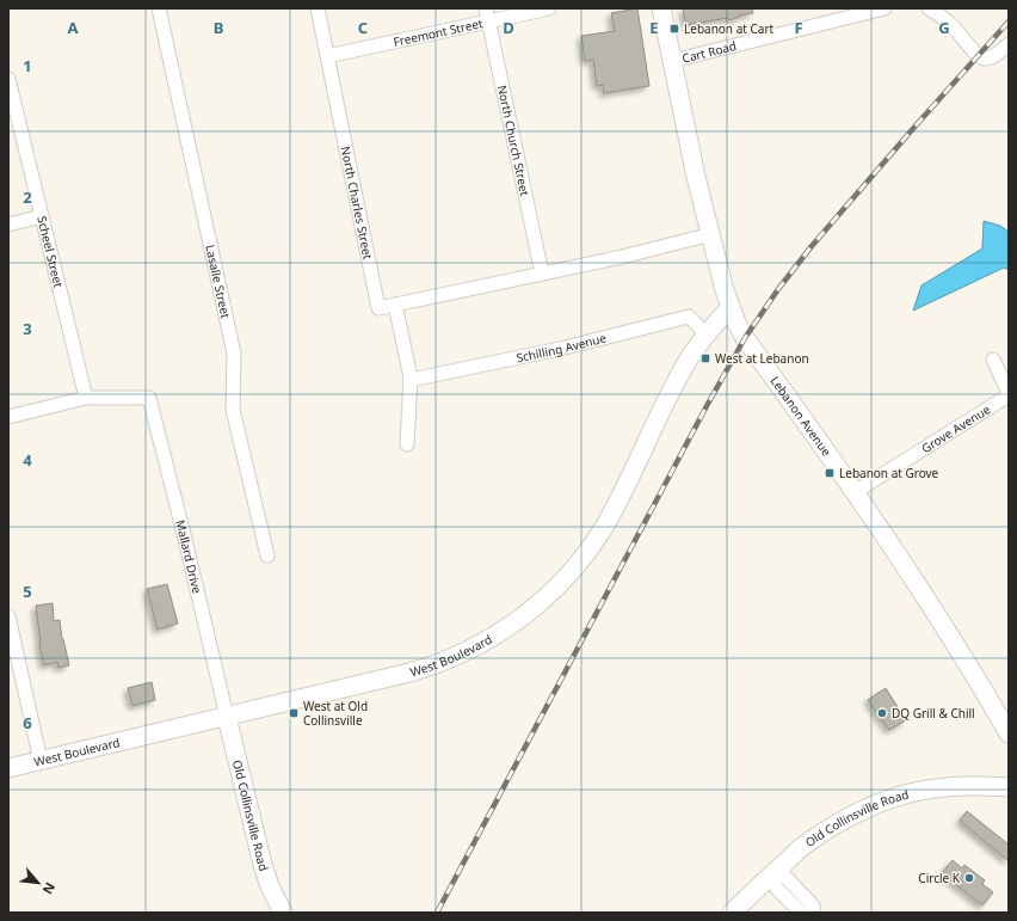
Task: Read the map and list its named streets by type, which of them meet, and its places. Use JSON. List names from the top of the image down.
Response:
{
  "streets": {
    "street": [
      "Freemont Street",
      "Cart Road",
      "North Church Street",
      "North Charles Street",
      "Scheel Street",
      "Lasalle Street",
      "Schilling Avenue",
      "Lebanon Avenue",
      "Grove Avenue",
      "Mallard Drive",
      "West Boulevard",
      "Old Collinsville Road"
    ]
  },
  "crossings": [
    ["Freemont Street", "North Church Street"],
    ["Freemont Street", "North Charles Street"],
    ["Cart Road", "Lebanon Avenue"],
    ["Scheel Street", "Mallard Drive"],
    ["Schilling Avenue", "West Boulevard"],
    ["Lebanon Avenue", "Grove Avenue"],
    ["Lebanon Avenue", "West Boulevard"],
    ["Mallard Drive", "West Boulevard"],
    ["Mallard Drive", "Old Collinsville Road"],
    ["West Boulevard", "Old Collinsville Road"]
  ],
  "places": {
    "transit": [
      "Lebanon at Cart",
      "West at Lebanon",
      "Lebanon at Grove",
      "West at Old Collinsville"
    ],
    "other": ["DQ Grill & Chill", "Circle K"]
  },
  "north": "bottom right",
  "grid": {
    "columns": [
      "A",
      "B",
      "C",
      "D",
      "E",
      "F",
      "G"
    ],
    "rows": [
      "1",
      "2",
      "3",
      "4",
      "5",
      "6"
    ]
  }
}
